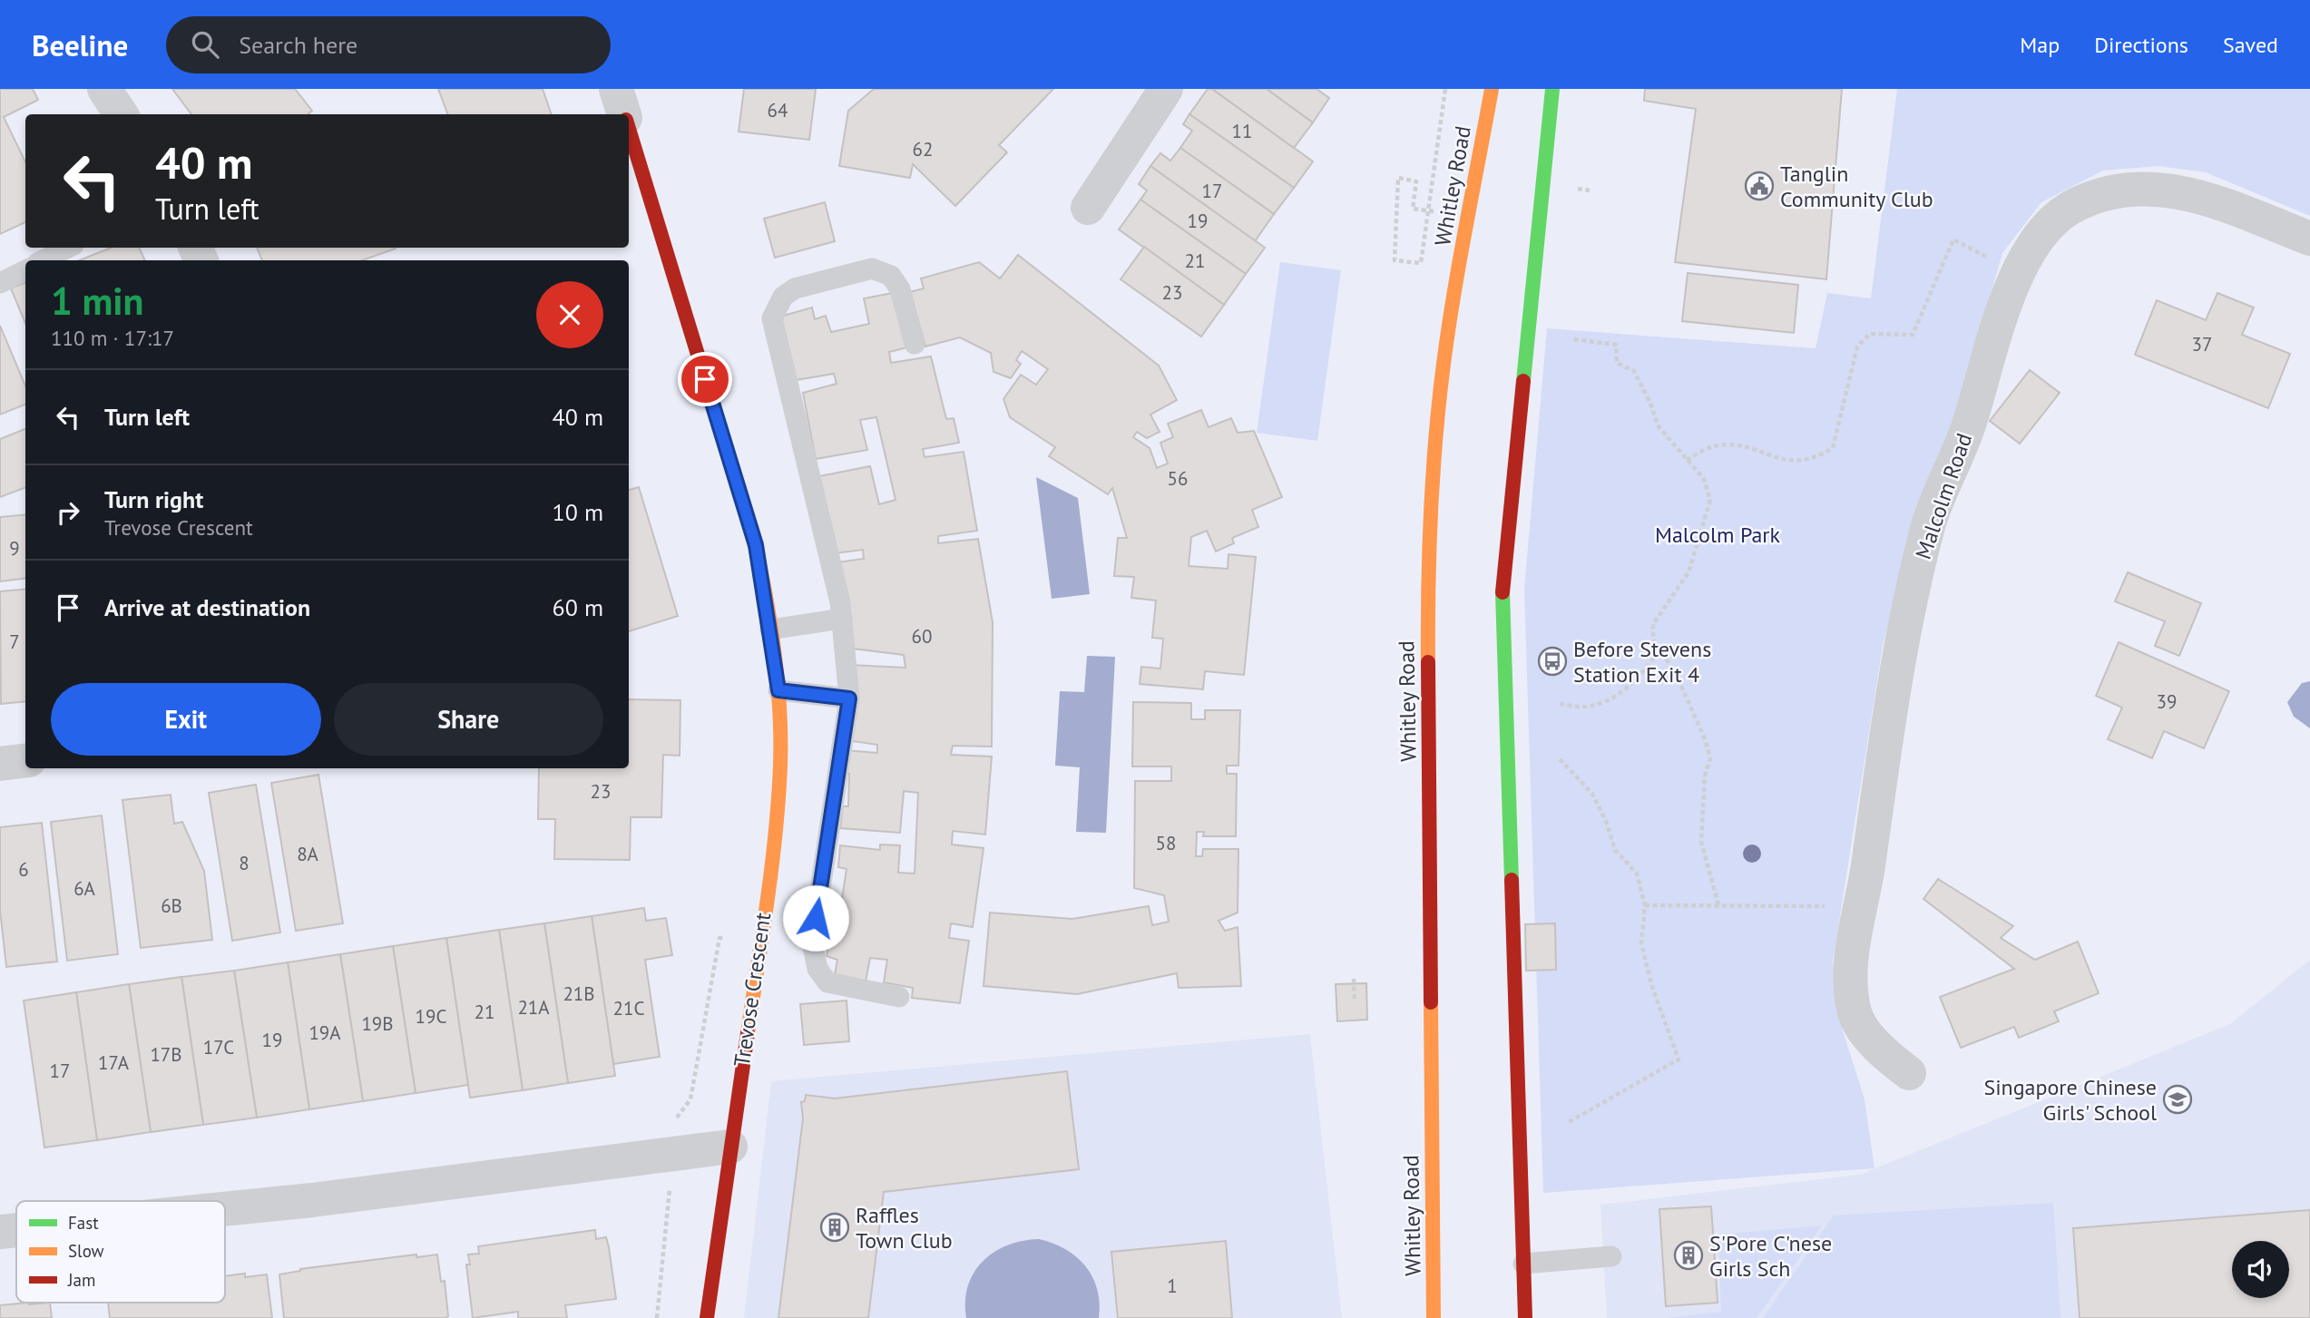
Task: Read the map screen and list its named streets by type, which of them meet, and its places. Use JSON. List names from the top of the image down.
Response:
{
  "streets": {
    "main road": ["Whitley Road", "Trevose Crescent"],
    "street": ["Malcolm Road"]
  },
  "parks": ["Malcolm Park"],
  "places": {
    "public building": ["Tanglin Community Club"],
    "bus stop": ["Before Stevens Station Exit 4"],
    "school or university": ["Singapore Chinese Girls' School"],
    "building": ["Raffles Town Club", "S'Pore C'nese Girls Sch"]
  },
  "house_numbers": [
    "64",
    "11",
    "62",
    "17",
    "19",
    "21",
    "23",
    "37",
    "56",
    "9",
    "60",
    "7",
    "39",
    "23",
    "58",
    "8A",
    "8",
    "6",
    "6A",
    "6B",
    "21B",
    "21A",
    "21C",
    "21",
    "19C",
    "19B",
    "19A",
    "19",
    "17C",
    "17B",
    "17A",
    "17",
    "1"
  ],
  "legend": ["Fast", "Slow", "Jam"],
  "page": {
    "header": "Beeline",
    "search": "Search here",
    "nav": ["Map", "Directions", "Saved"],
    "turn": ["40 m", "Turn left"],
    "heading": ["1 min", "110 m · 17:17"],
    "list": [
      {
        "name": "Turn left",
        "value": "40 m"
      },
      {
        "name": "Turn right",
        "note": "Trevose Crescent",
        "value": "10 m"
      },
      {
        "name": "Arrive at destination",
        "value": "60 m"
      }
    ],
    "buttons": ["Exit", "Share"]
  }
}
